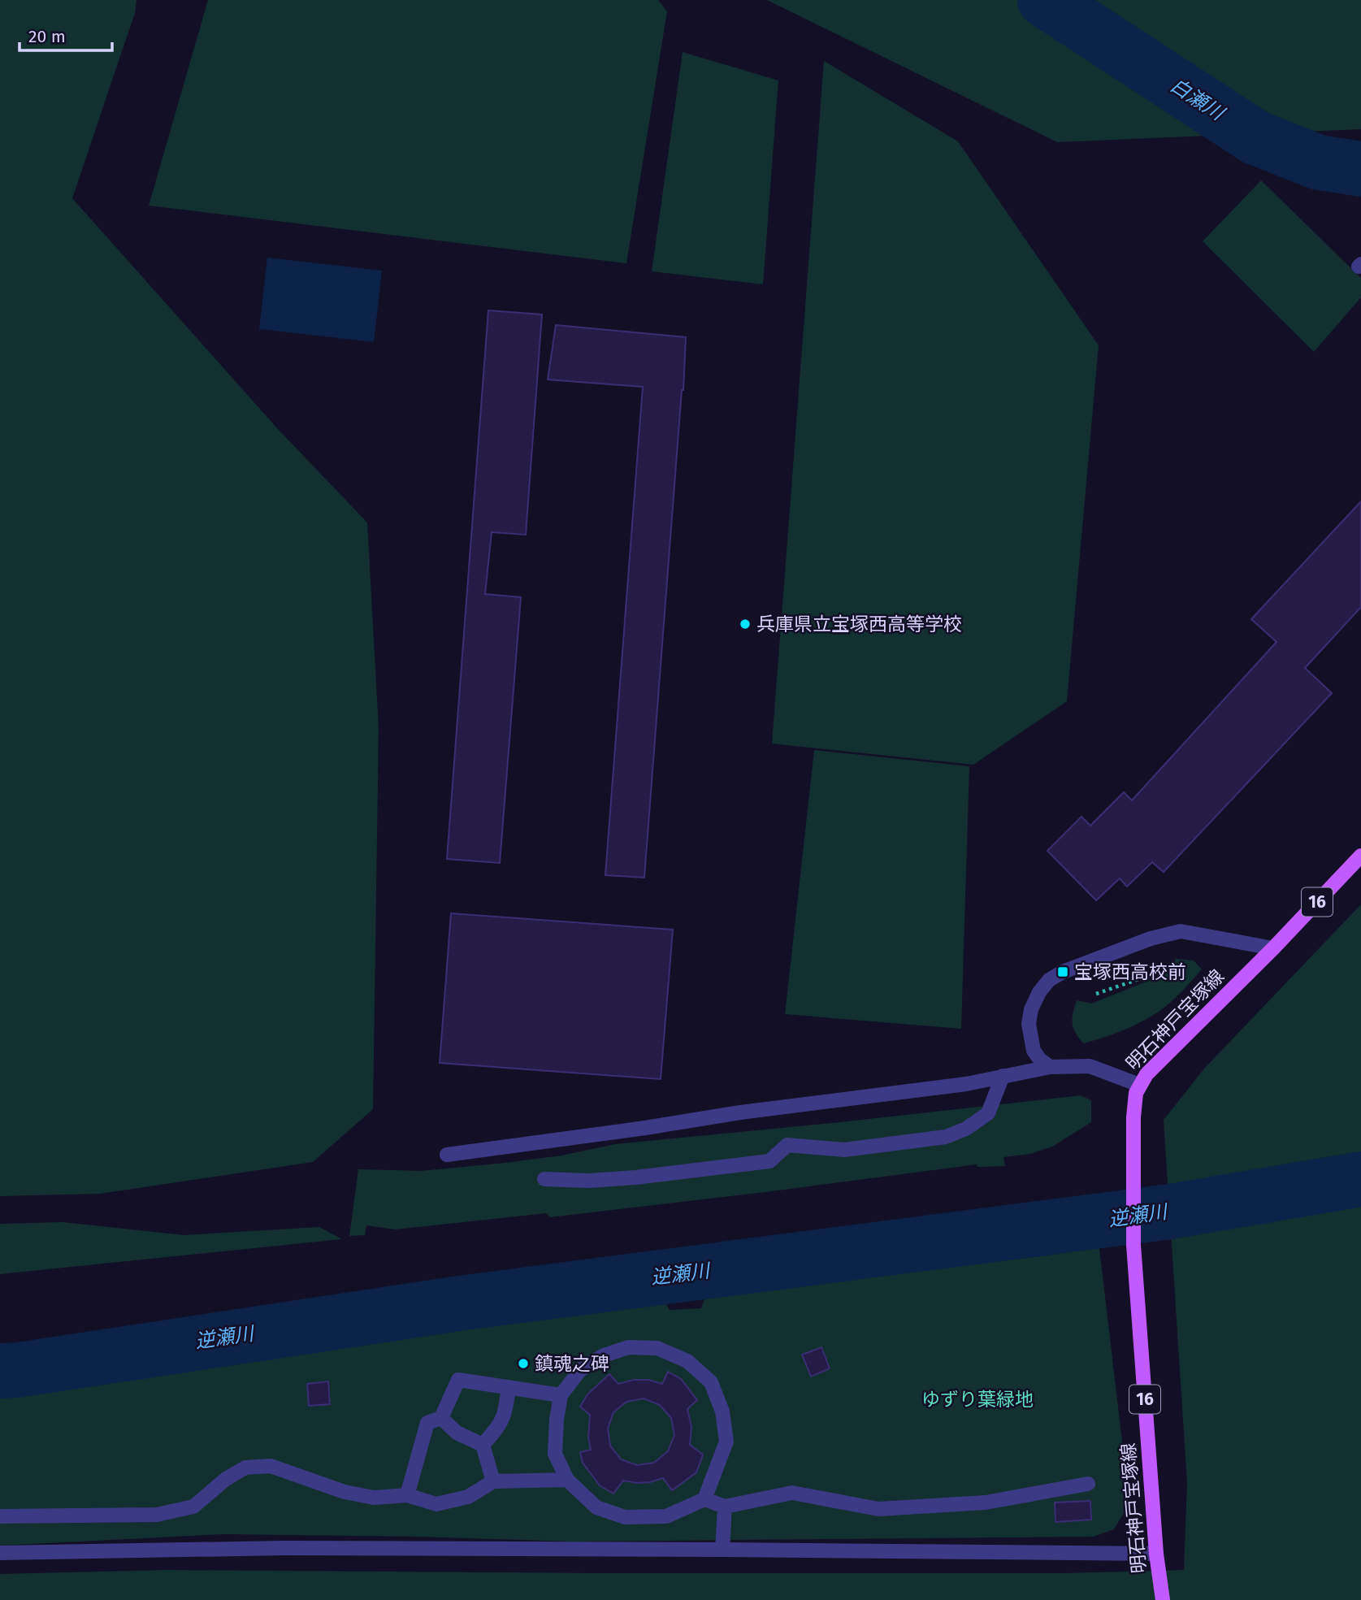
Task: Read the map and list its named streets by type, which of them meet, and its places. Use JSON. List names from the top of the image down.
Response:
{
  "streets": {
    "main road": ["16", "明石神戸宝塚線"]
  },
  "water": ["白瀬川", "逆瀬川"],
  "parks": ["ゆずり葉緑地"],
  "places": {
    "other": ["兵庫県立宝塚西高等学校", "鎮魂之碑"],
    "transit": ["宝塚西高校前"]
  },
  "scale_bar": "20 m"
}
